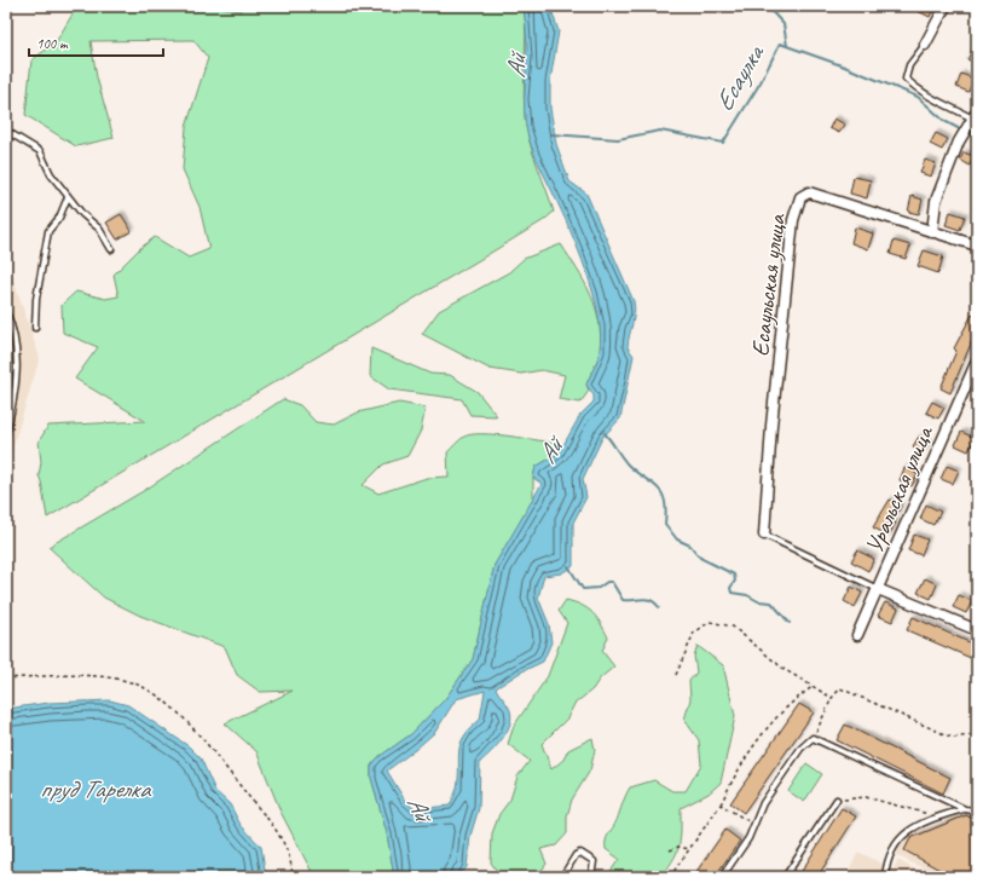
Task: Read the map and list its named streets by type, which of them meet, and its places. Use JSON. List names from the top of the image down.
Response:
{
  "streets": {
    "street": ["Есаульская улица", "Уральская улица"]
  },
  "water": ["Ай", "Есаулка", "пруд Тарелка"],
  "scale_bar": "100 m"
}
